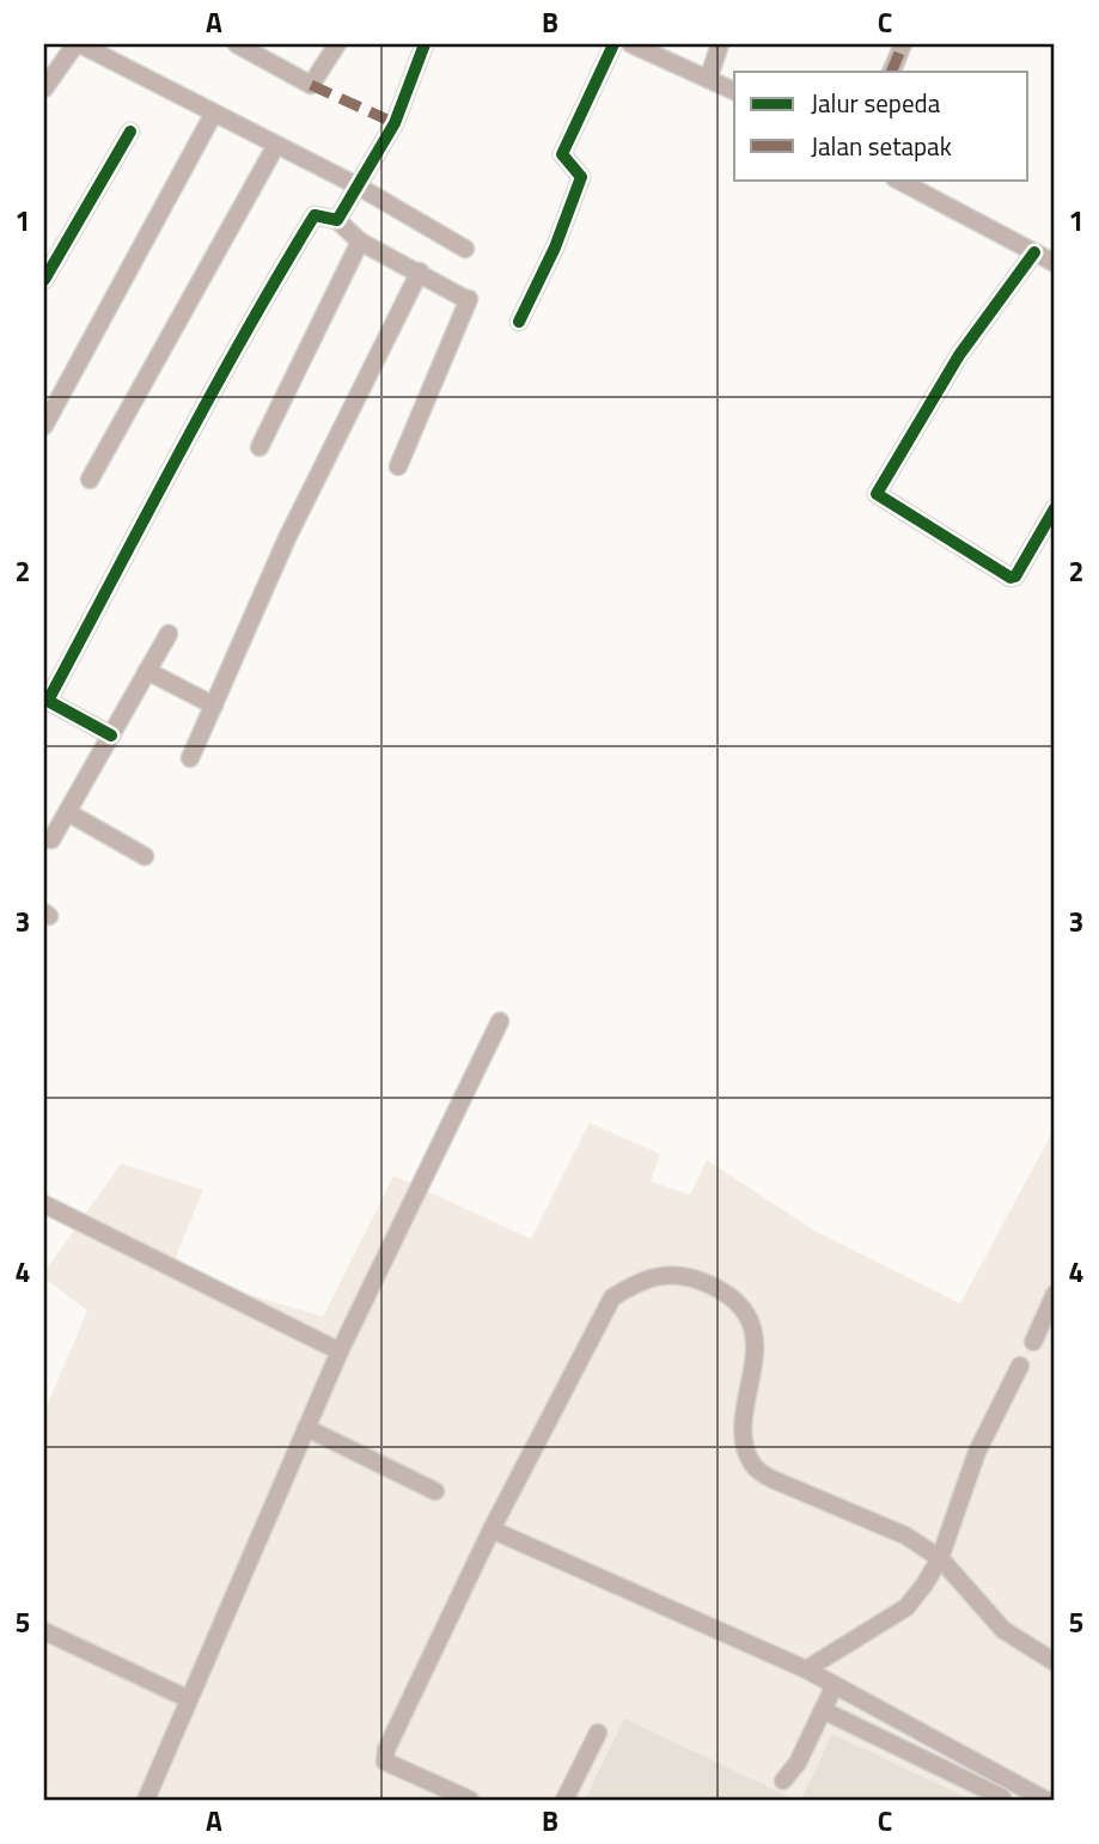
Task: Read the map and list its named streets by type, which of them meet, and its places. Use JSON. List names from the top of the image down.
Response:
{
  "legend": ["Jalur sepeda", "Jalan setapak"],
  "grid": {
    "columns": ["A", "B", "C"],
    "rows": [
      "1",
      "2",
      "3",
      "4",
      "5"
    ]
  }
}
